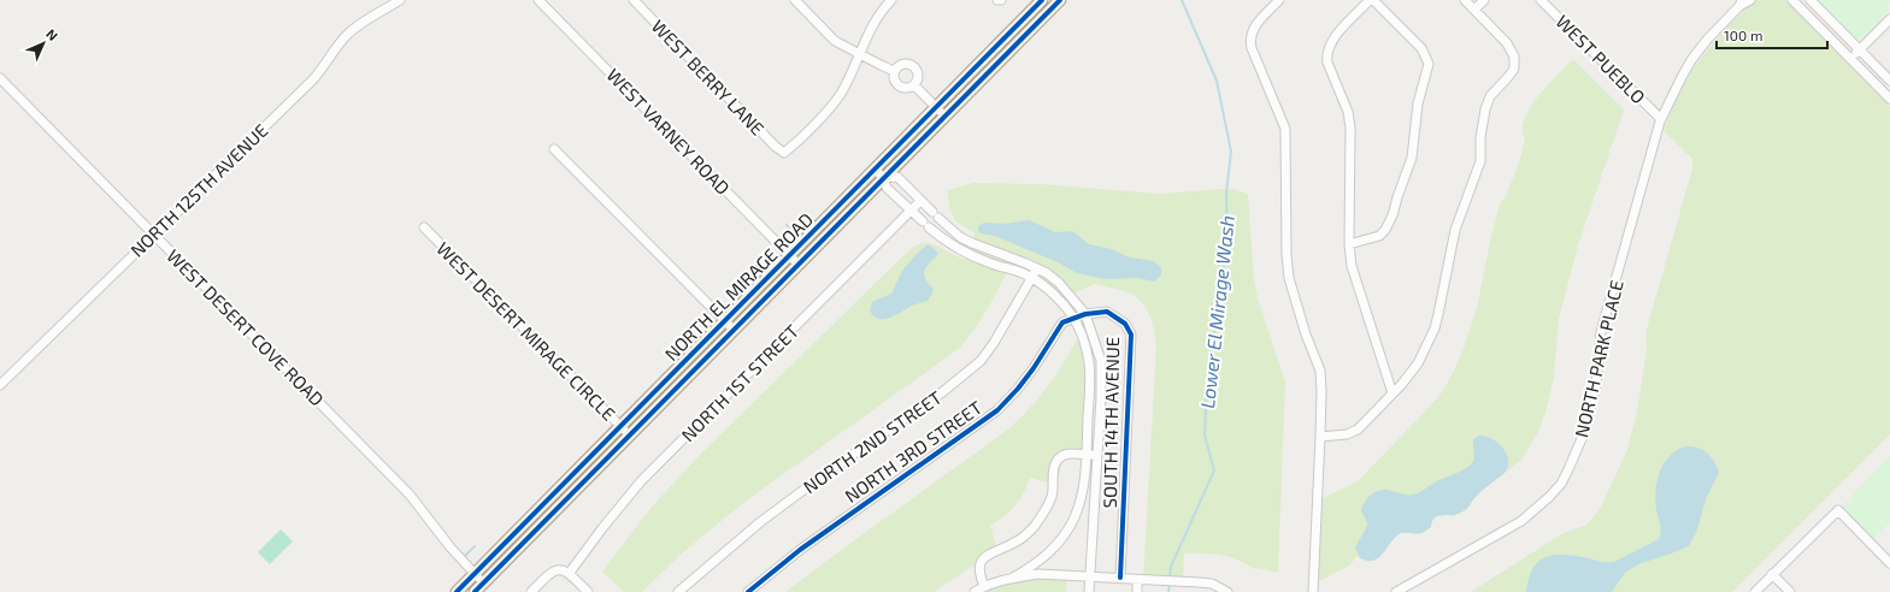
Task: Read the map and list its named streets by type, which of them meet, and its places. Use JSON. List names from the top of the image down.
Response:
{
  "streets": {
    "main road": ["NORTH EL MIRAGE ROAD"],
    "street": [
      "WEST PUEBLO",
      "WEST BERRY LANE",
      "WEST VARNEY ROAD",
      "NORTH 125TH AVENUE",
      "WEST DESERT COVE ROAD",
      "WEST DESERT MIRAGE CIRCLE",
      "NORTH PARK PLACE",
      "NORTH 1ST STREET",
      "SOUTH 14TH AVENUE",
      "NORTH 2ND STREET",
      "NORTH 3RD STREET"
    ]
  },
  "crossings": [
    ["WEST PUEBLO", "NORTH PARK PLACE"],
    ["WEST VARNEY ROAD", "NORTH EL MIRAGE ROAD"],
    ["NORTH 125TH AVENUE", "WEST DESERT COVE ROAD"],
    ["NORTH EL MIRAGE ROAD", "WEST DESERT COVE ROAD"],
    ["NORTH EL MIRAGE ROAD", "WEST DESERT MIRAGE CIRCLE"],
    ["SOUTH 14TH AVENUE", "NORTH 3RD STREET"]
  ],
  "water": ["Lower El Mirage Wash"],
  "scale_bar": "100 m",
  "north": "top right"
}
